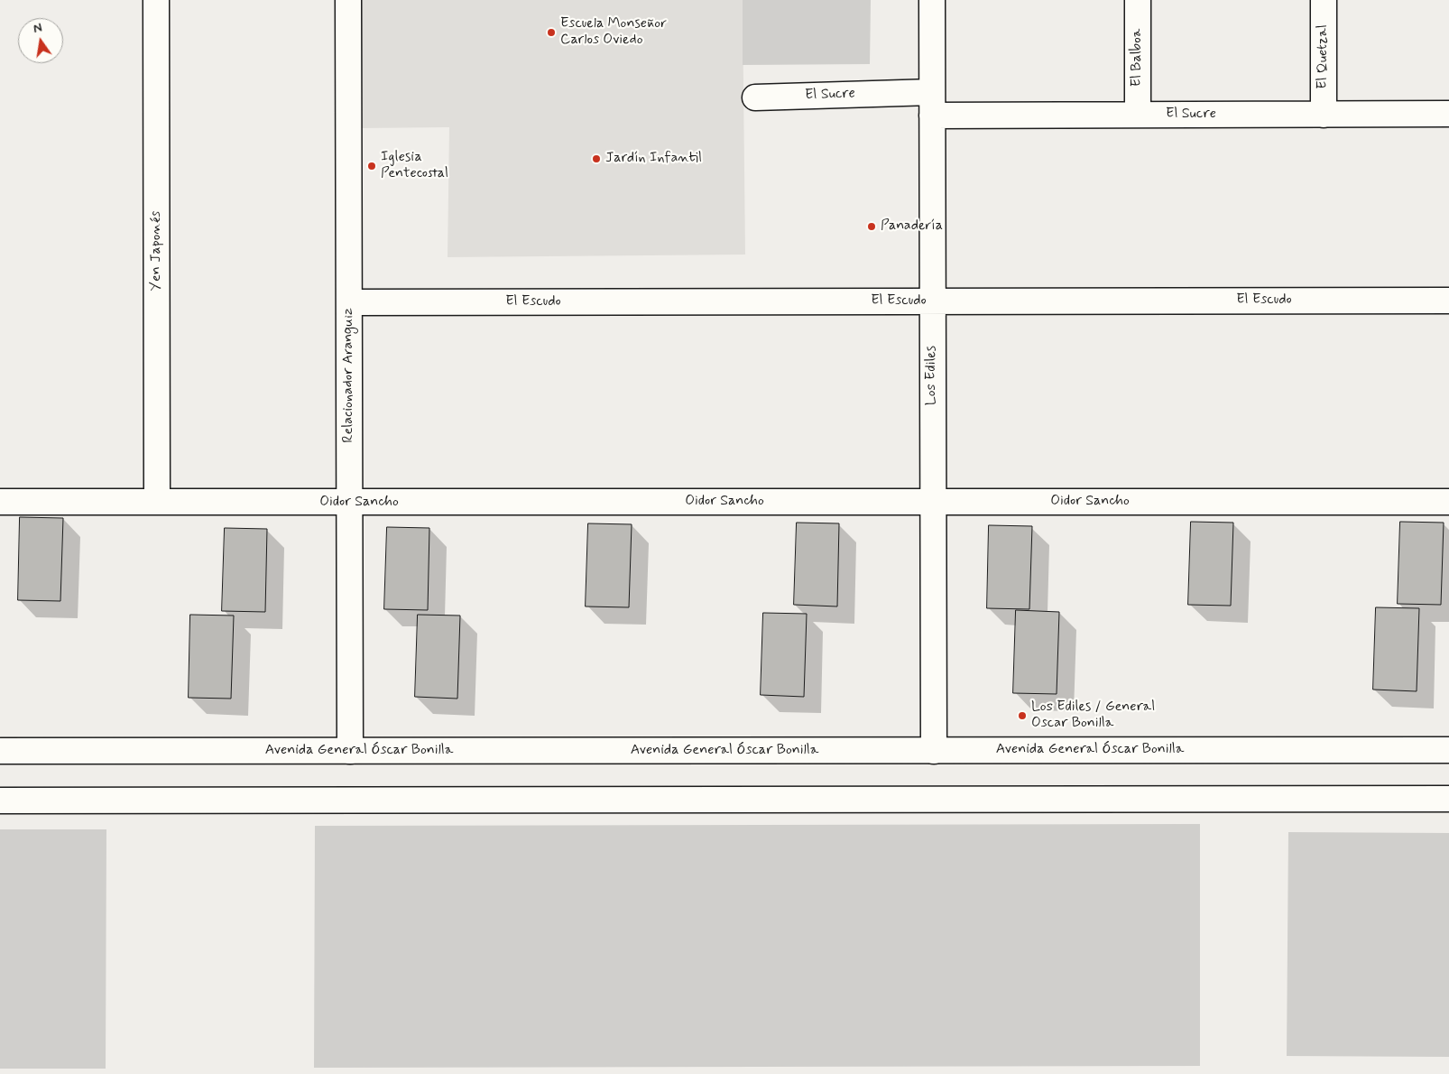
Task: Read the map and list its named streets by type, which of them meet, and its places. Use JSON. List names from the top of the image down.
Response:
{
  "streets": {
    "street": [
      "El Quetzal",
      "El Balboa",
      "El Sucre",
      "Yen Japonés",
      "El Escudo",
      "Relacionador Aranguiz",
      "Los Ediles",
      "Oidor Sancho",
      "Avenida General Óscar Bonilla"
    ]
  },
  "crossings": [
    ["El Quetzal", "El Sucre"],
    ["El Balboa", "El Sucre"],
    ["El Sucre", "Los Ediles"],
    ["Yen Japonés", "Oidor Sancho"],
    ["El Escudo", "Relacionador Aranguiz"],
    ["El Escudo", "Los Ediles"],
    ["Relacionador Aranguiz", "Oidor Sancho"],
    ["Relacionador Aranguiz", "Avenida General Óscar Bonilla"],
    ["Los Ediles", "Oidor Sancho"],
    ["Los Ediles", "Avenida General Óscar Bonilla"]
  ],
  "places": [
    "Escuela Monseñor Carlos Oviedo",
    "Jardín Infantil",
    "Iglesia Pentecostal",
    "Panadería",
    "Los Ediles / General Oscar Bonilla"
  ],
  "north": "top"
}
